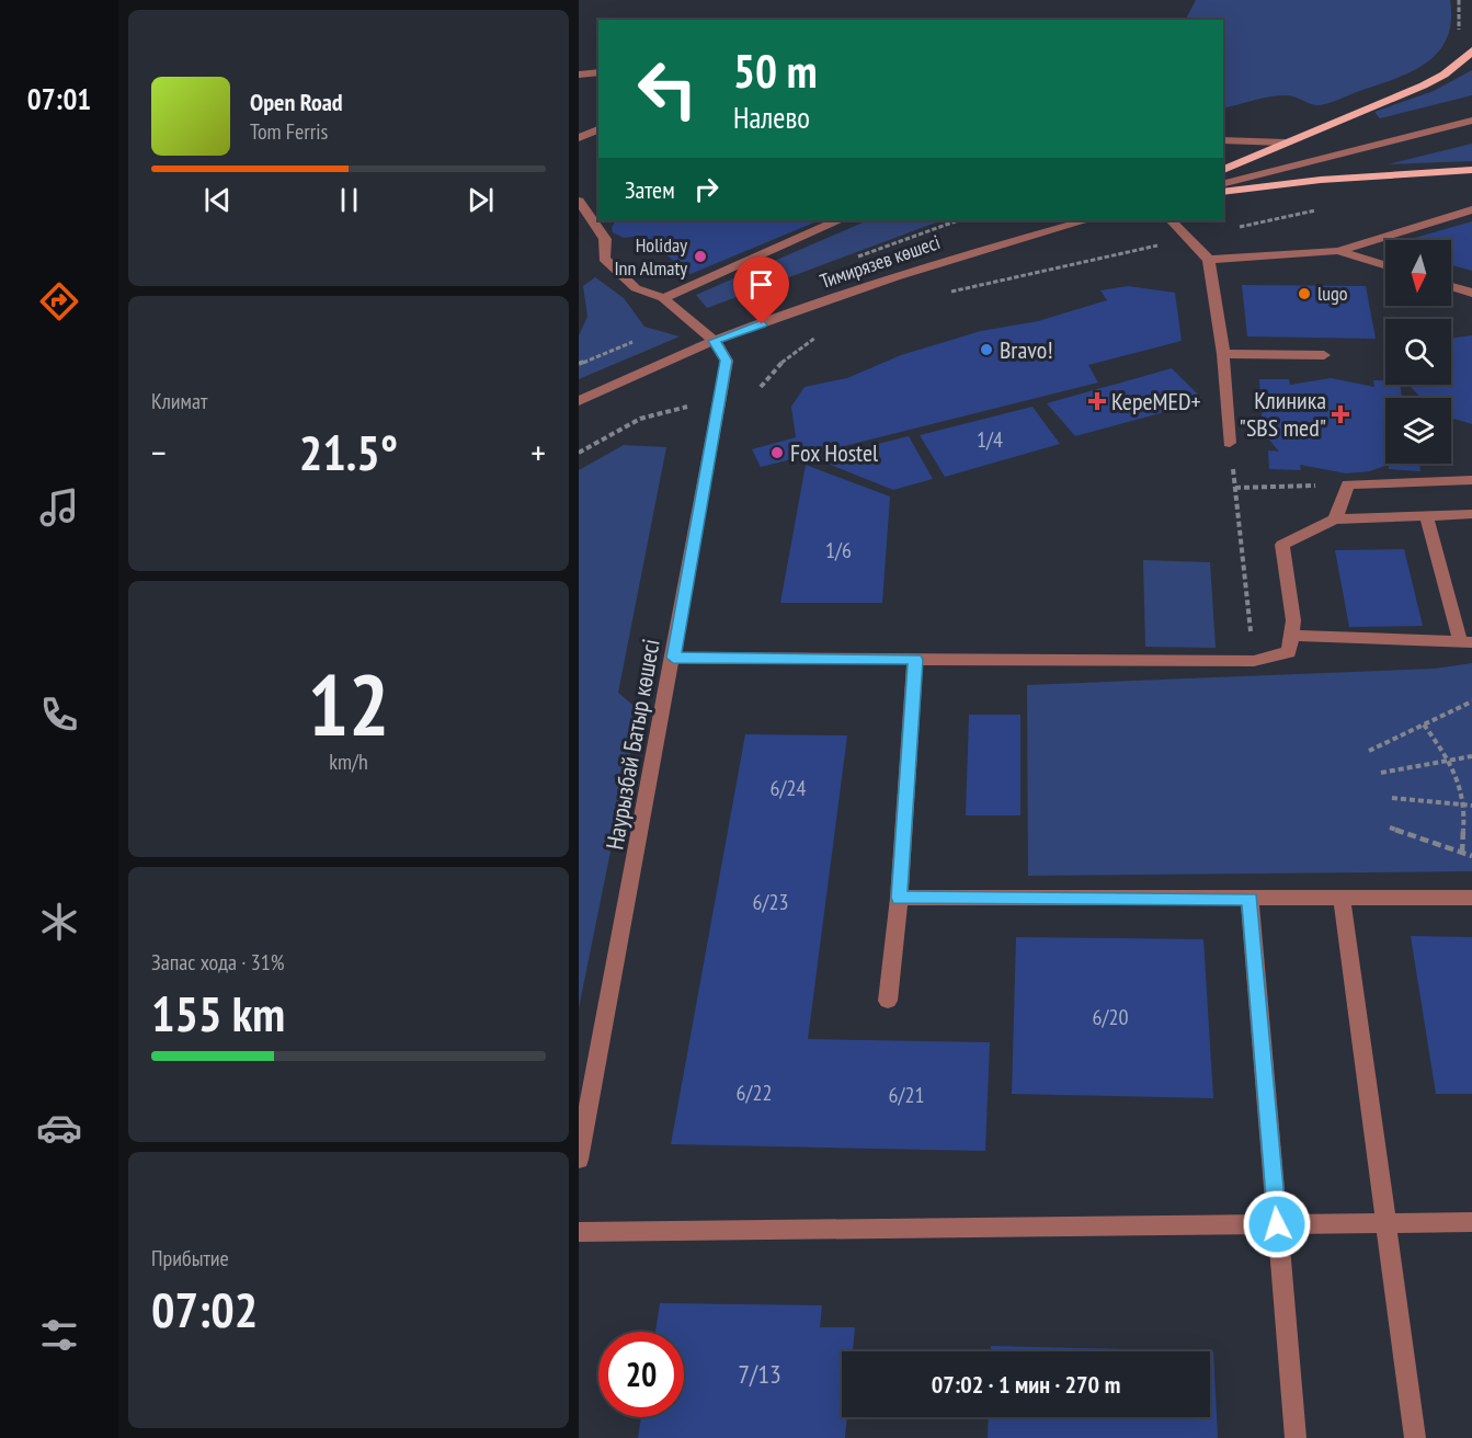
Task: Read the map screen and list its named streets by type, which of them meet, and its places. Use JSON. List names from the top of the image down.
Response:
{
  "streets": {
    "street": ["Тимирязев көшесі", "Наурызбай Батыр көшесі"]
  },
  "crossings": [
    ["Тимирязев көшесі", "Наурызбай Батыр көшесі"]
  ],
  "places": {
    "other": [
      "Holiday Inn Almaty",
      "lugo",
      "Bravo!",
      "Fox Hostel"
    ],
    "health": ["КереMED+", "Клиника \"SBS med\""]
  },
  "house_numbers": [
    "1/4",
    "1/6",
    "6/24",
    "6/23",
    "6/20",
    "6/22",
    "6/21",
    "7/13"
  ],
  "north": "bottom",
  "page": {
    "tabs": "07:01",
    "turn": ["50 m", "Налево"],
    "song": ["Open Road", "Tom Ferris"],
    "then": "Затем",
    "tile": [
      "Климат",
      ["12", "km/h"],
      ["Запас хода · 31%", "155 km"],
      ["Прибытие", "07:02"]
    ],
    "heat": ["−", "21.5°", "+"],
    "limit": "20",
    "trip": "07:02 · 1 мин · 270 m"
  }
}
